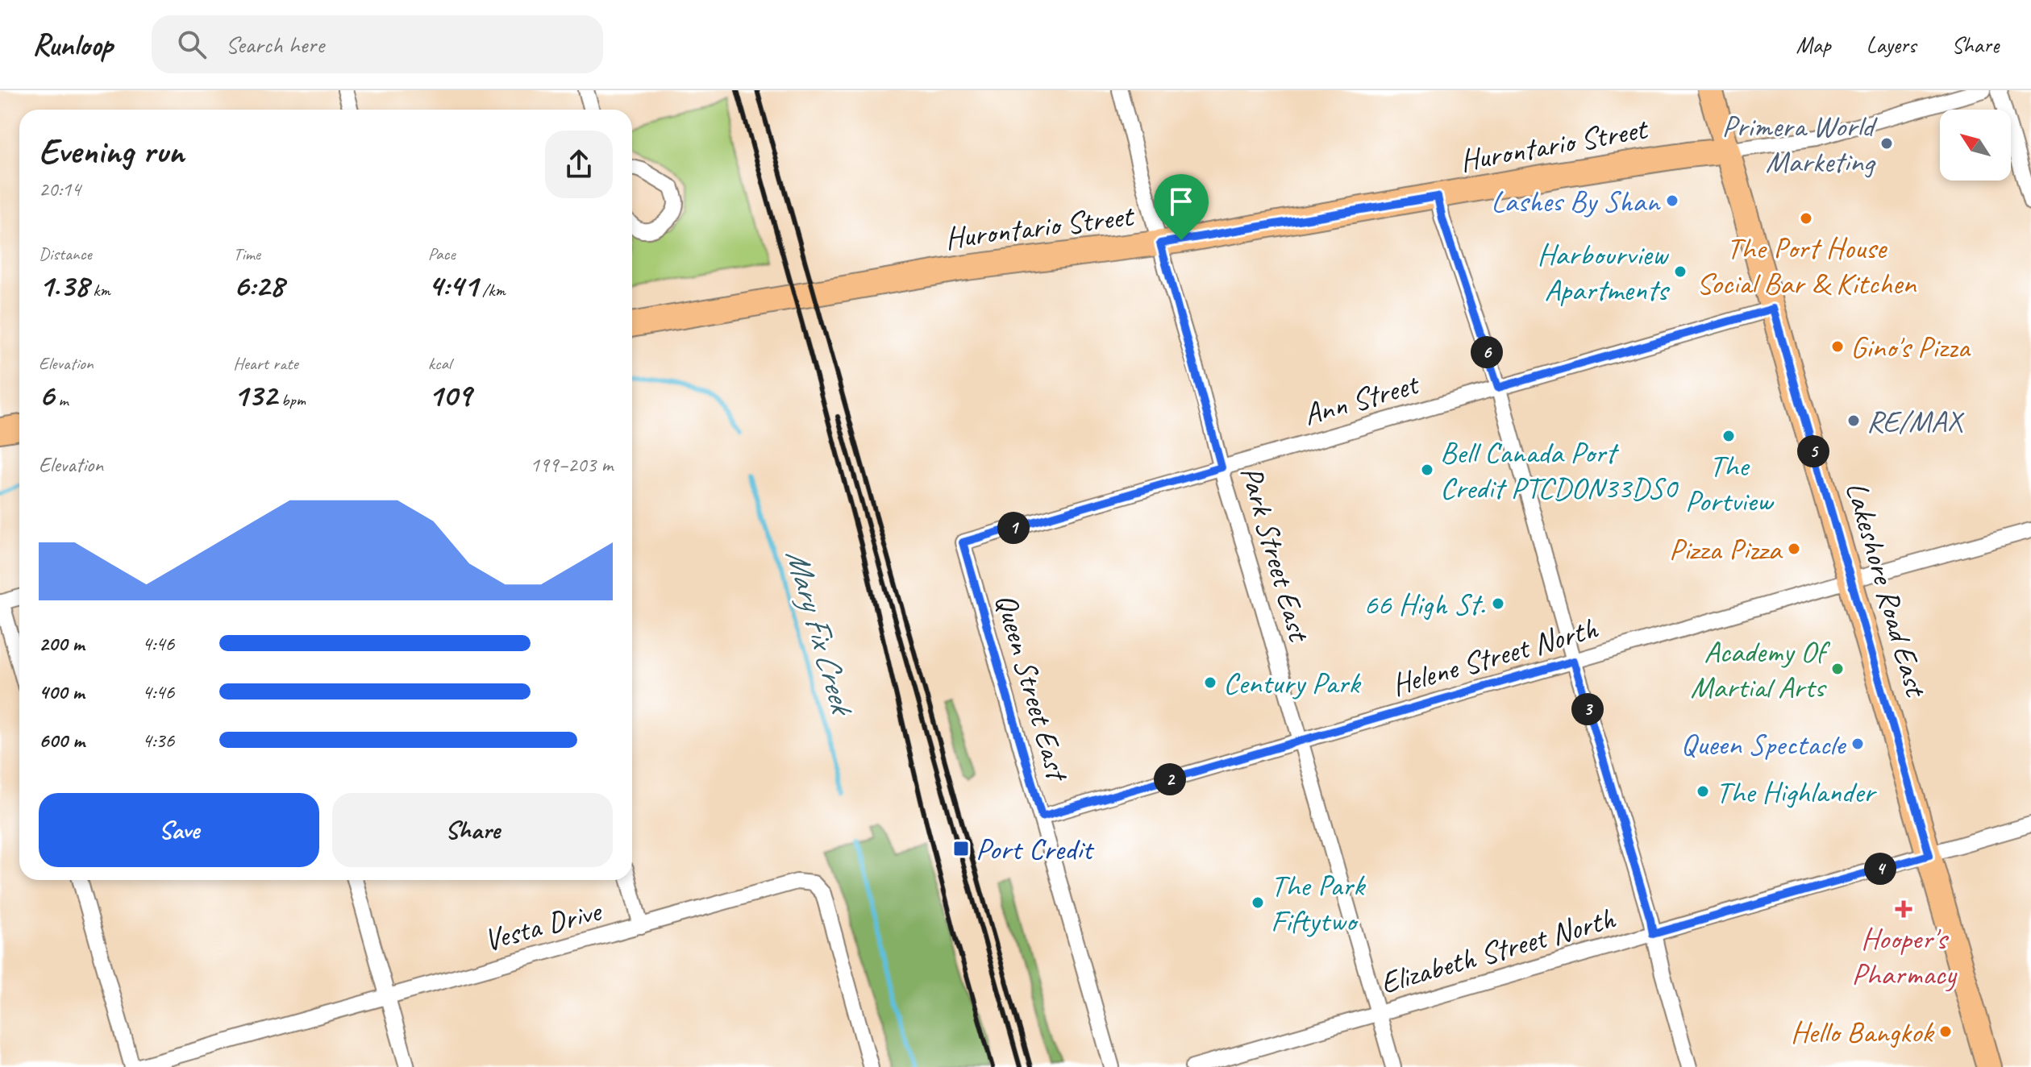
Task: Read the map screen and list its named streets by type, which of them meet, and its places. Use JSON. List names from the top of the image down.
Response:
{
  "streets": {
    "main road": ["Hurontario Street", "Lakeshore Road East"],
    "street": [
      "Ann Street",
      "Park Street East",
      "Helene Street North",
      "Queen Street East",
      "Vesta Drive",
      "Elizabeth Street North"
    ]
  },
  "crossings": [
    ["Hurontario Street", "Park Street East"],
    ["Hurontario Street", "Lakeshore Road East"],
    ["Ann Street", "Park Street East"],
    ["Ann Street", "Lakeshore Road East"],
    ["Ann Street", "Queen Street East"],
    ["Park Street East", "Helene Street North"],
    ["Park Street East", "Elizabeth Street North"],
    ["Lakeshore Road East", "Helene Street North"],
    ["Lakeshore Road East", "Elizabeth Street North"],
    ["Helene Street North", "Queen Street East"]
  ],
  "water": ["Mary Fix Creek"],
  "places": {
    "other": [
      "Primera World Marketing",
      "Lashes By Shan",
      "The Port House Social Bar & Kitchen",
      "Harbourview Apartments",
      "Gino's Pizza",
      "RE/MAX",
      "The Portview",
      "Bell Canada Port Credit PTCDON33DS0",
      "Pizza Pizza",
      "66 High St.",
      "Academy Of Martial Arts",
      "Century Park",
      "Queen Spectacle",
      "The Highlander",
      "The Park Fiftytwo",
      "Hello Bangkok"
    ],
    "transit": ["Port Credit"],
    "health": ["Hooper's Pharmacy"]
  },
  "north": "top left",
  "page": {
    "header": "Runloop",
    "search": "Search here",
    "nav": ["Map", "Layers", "Share"],
    "heading": ["Evening run", "20:14"],
    "stats": [
      ["Distance", "1.38 km"],
      ["Time", "6:28"],
      ["Pace", "4:41 /km"],
      ["Elevation", "6 m"],
      ["Heart rate", "132 bpm"],
      ["kcal", "109"]
    ],
    "pins": [
      "6",
      "5",
      "1",
      "3",
      "2",
      "4"
    ],
    "chart": ["Elevation", "199–203 m"],
    "list": [
      {
        "name": "200 m",
        "note": "4:46"
      },
      {
        "name": "400 m",
        "note": "4:46"
      },
      {
        "name": "600 m",
        "note": "4:36"
      }
    ],
    "buttons": ["Save", "Share"]
  }
}
